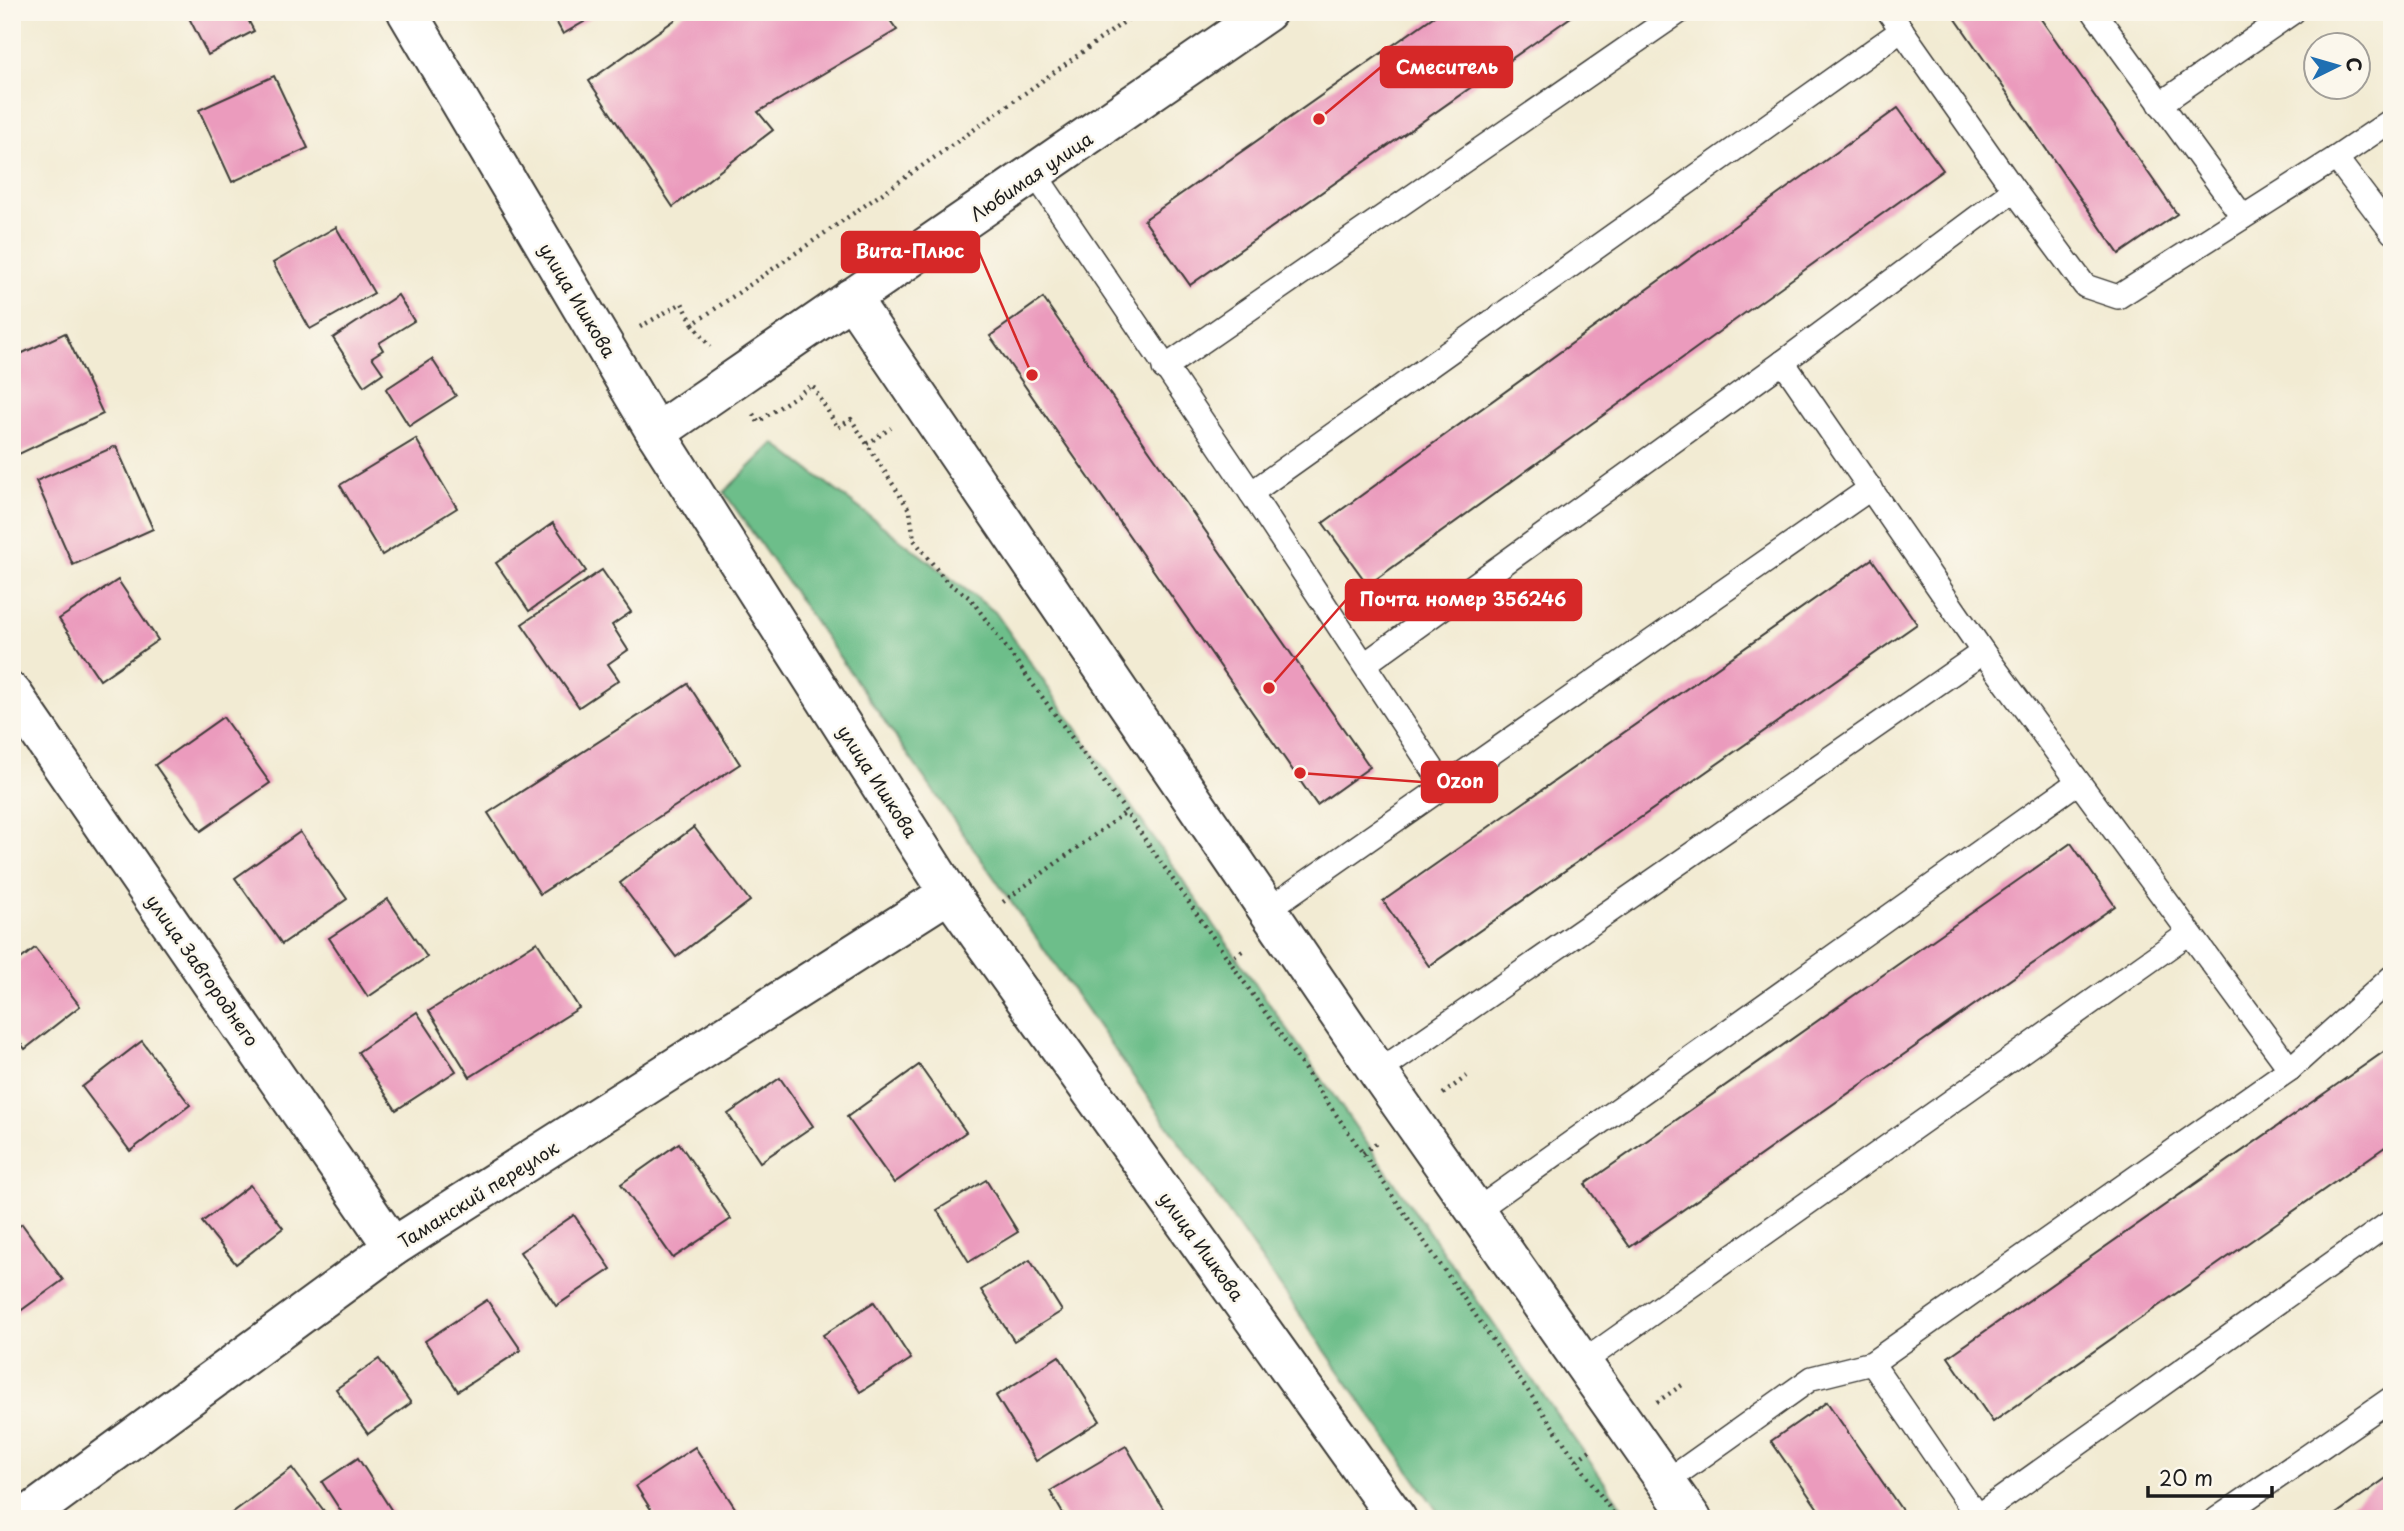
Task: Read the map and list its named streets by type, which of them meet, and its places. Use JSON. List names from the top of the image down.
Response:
{
  "streets": {
    "street": [
      "Любимая улица",
      "улица Ишкова",
      "улица Завгороднего",
      "Таманский переулок"
    ]
  },
  "crossings": [
    ["Любимая улица", "улица Ишкова"],
    ["улица Ишкова", "Таманский переулок"],
    ["улица Завгороднего", "Таманский переулок"]
  ],
  "places": [
    "Смеситель",
    "Вита-Плюс",
    "Почта номер 356246",
    "Ozon"
  ],
  "scale_bar": "20 m",
  "north": "right"
}
